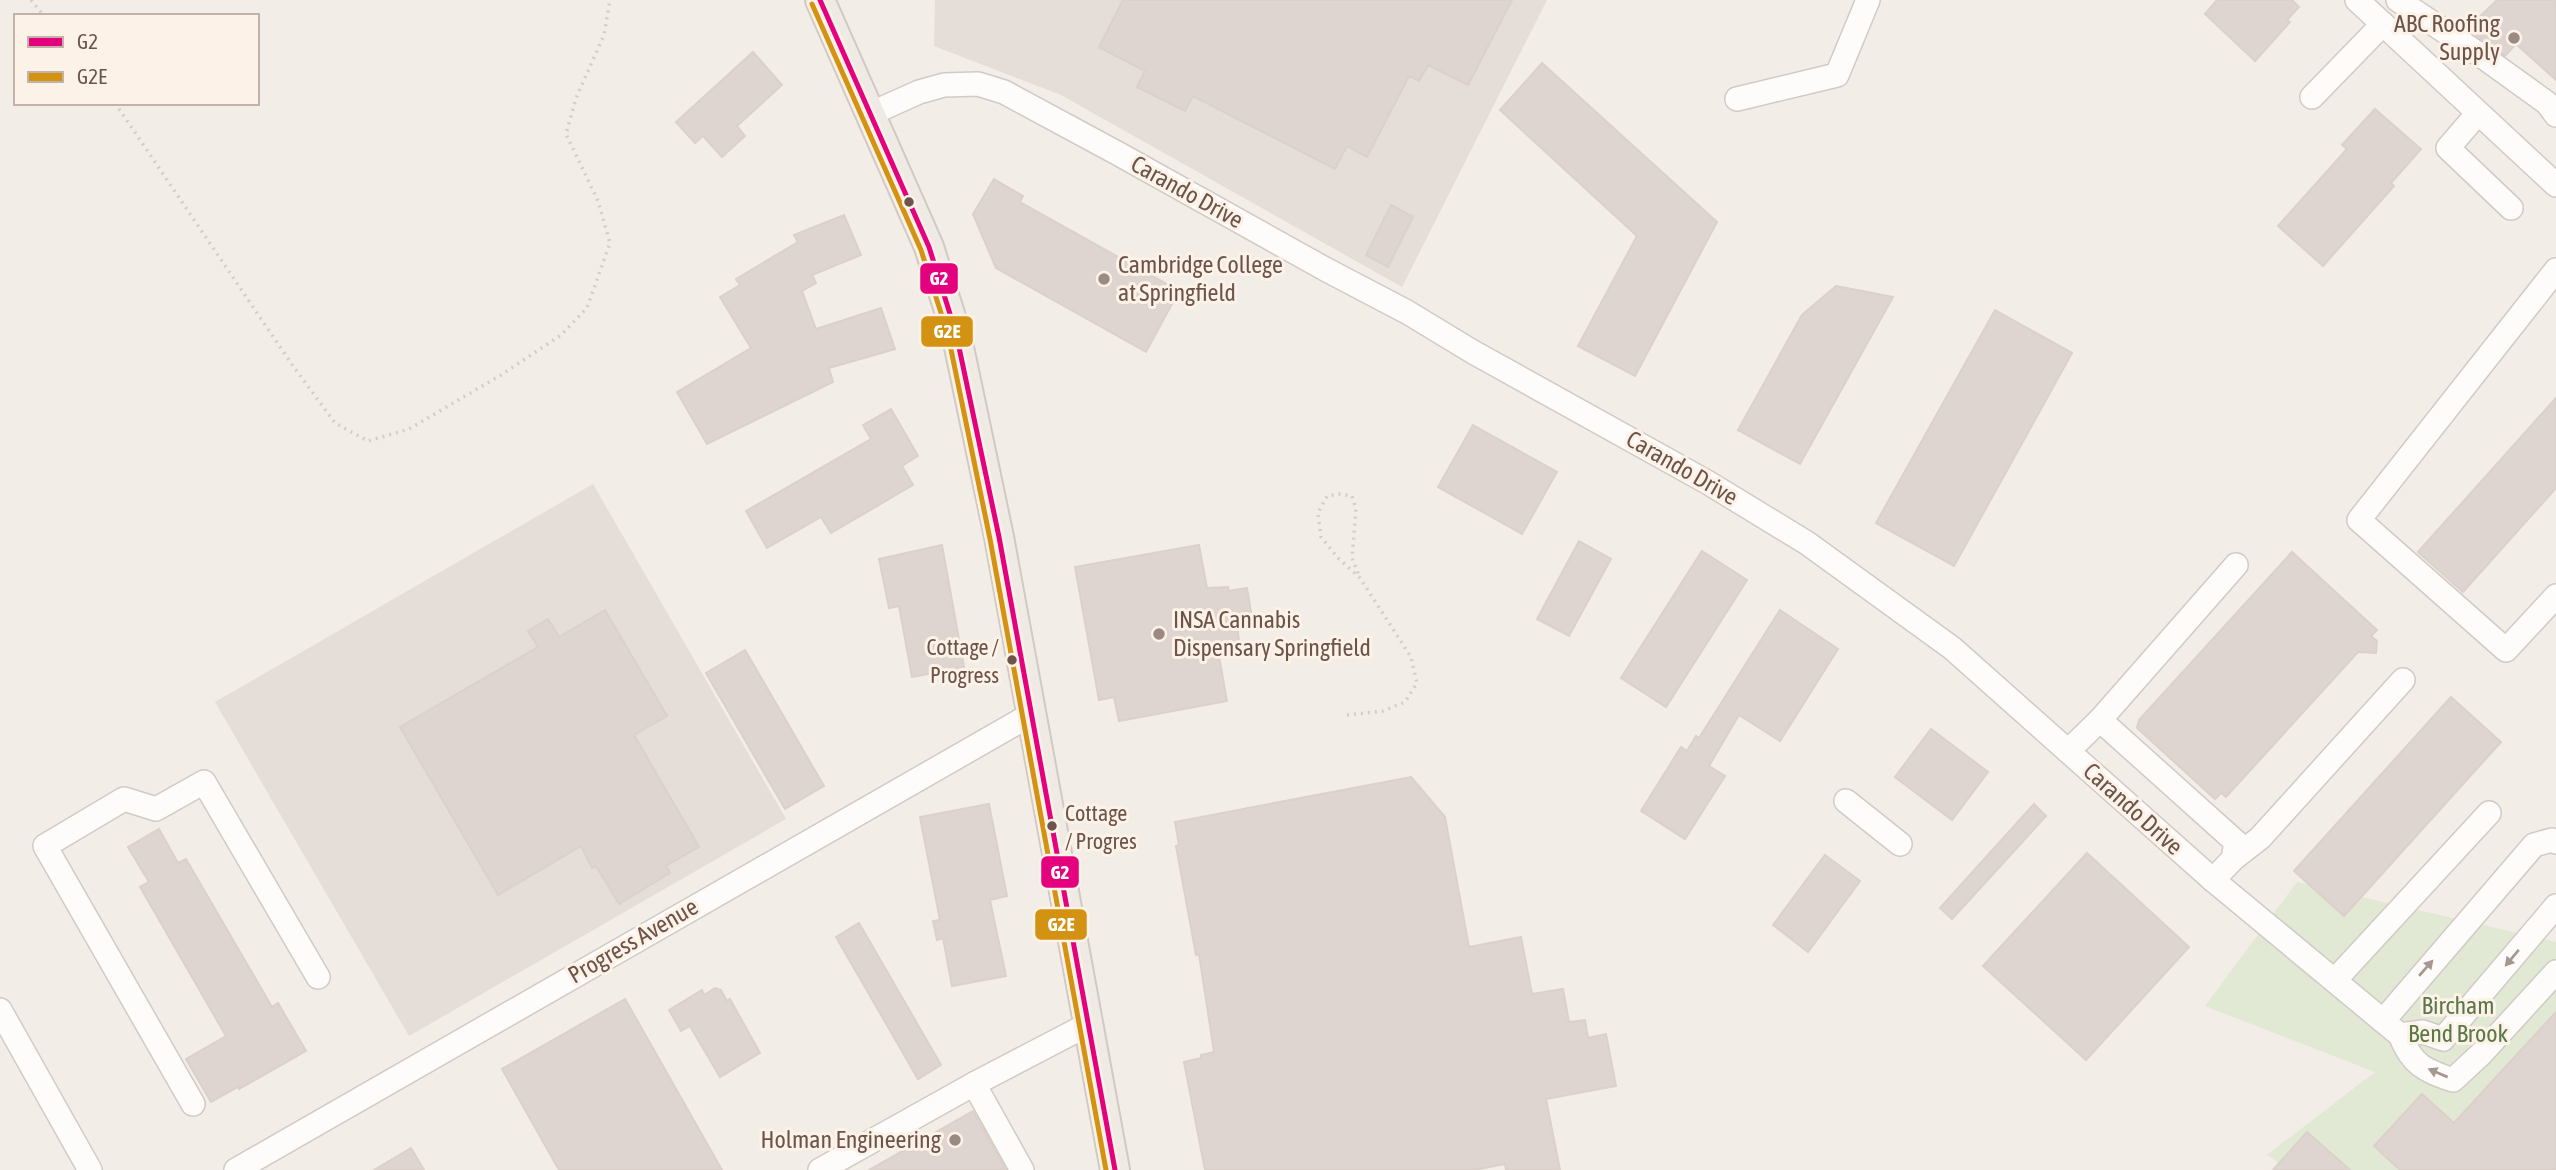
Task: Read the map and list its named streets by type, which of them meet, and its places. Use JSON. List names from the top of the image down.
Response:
{
  "streets": {
    "street": ["Carando Drive", "Progress Avenue"]
  },
  "parks": ["Bircham Bend Brook"],
  "places": [
    "ABC Roofing Supply",
    "Cambridge College at Springfield",
    "INSA Cannabis Dispensary Springfield",
    "Cottage / Progress",
    "Cottage / Progres",
    "Holman Engineering"
  ],
  "lines": ["transit line G2", "transit line G2E"],
  "legend": ["G2", "G2E"]
}
